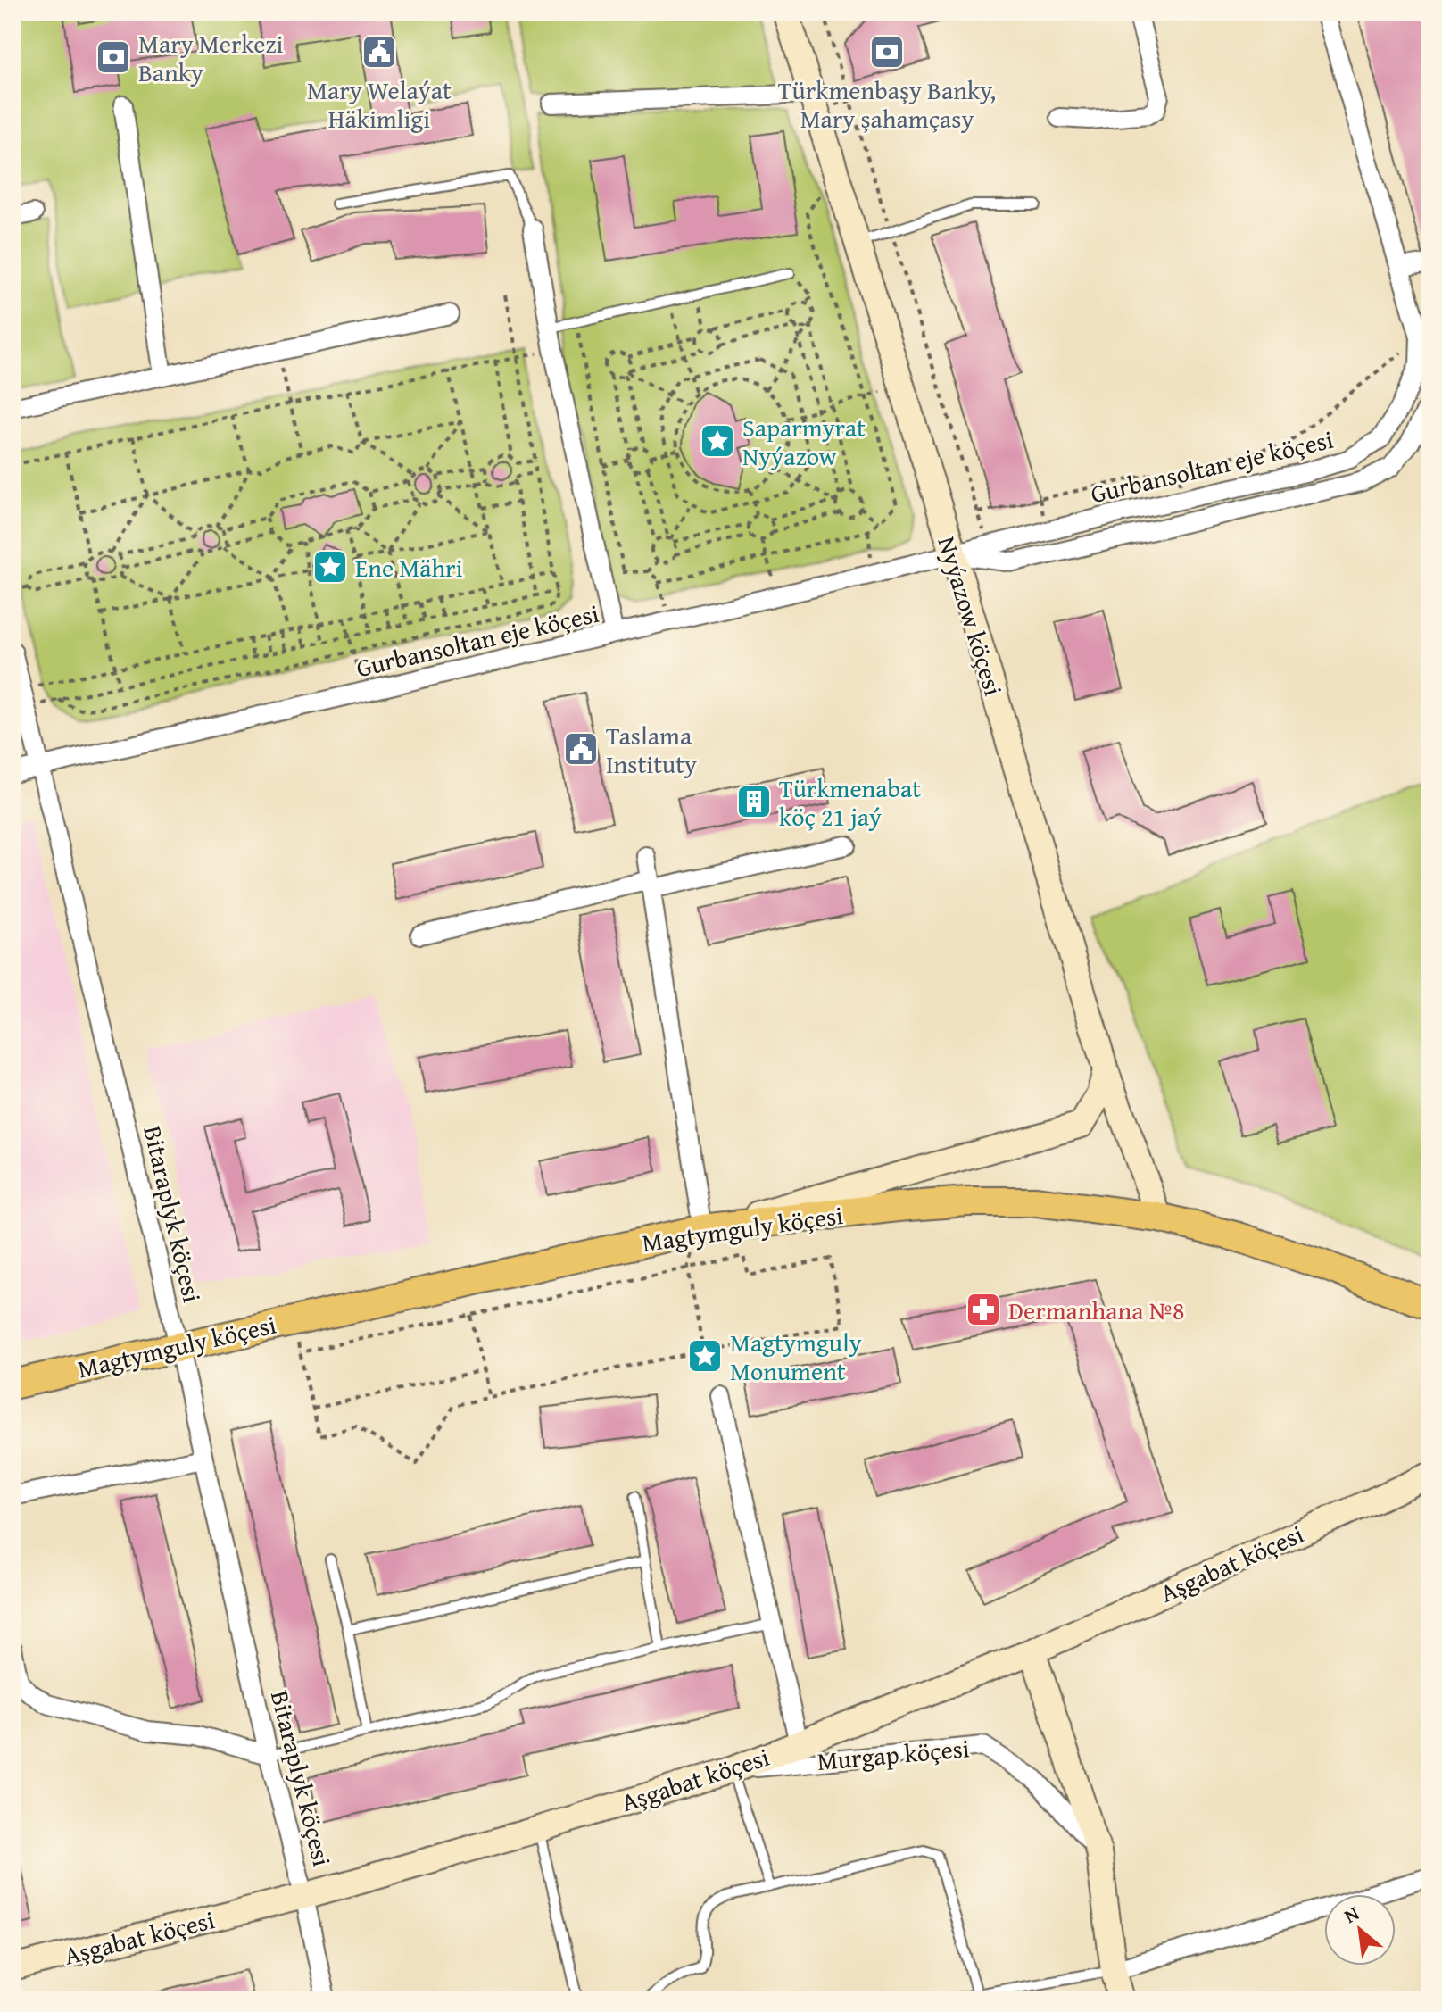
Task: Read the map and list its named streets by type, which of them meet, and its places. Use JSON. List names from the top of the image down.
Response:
{
  "streets": {
    "main road": ["Magtymguly köçesi"],
    "street": [
      "Gurbansoltan eje köçesi",
      "Nyýazow köçesi",
      "Bitaraplyk köçesi",
      "Aşgabat köçesi",
      "Murgap köçesi"
    ]
  },
  "crossings": [
    ["Gurbansoltan eje köçesi", "Nyýazow köçesi"],
    ["Gurbansoltan eje köçesi", "Bitaraplyk köçesi"],
    ["Nyýazow köçesi", "Magtymguly köçesi"],
    ["Bitaraplyk köçesi", "Magtymguly köçesi"],
    ["Bitaraplyk köçesi", "Aşgabat köçesi"],
    ["Aşgabat köçesi", "Murgap köçesi"]
  ],
  "places": {
    "public building": ["Mary Welaýat Häkimligi", "Taslama Instituty"],
    "bank": ["Türkmenbaşy Banky, Mary şahamçasy", "Mary Merkezi Banky"],
    "place": ["Saparmyrat Nyýazow", "Ene Mähri", "Magtymguly Monument"],
    "building": ["Türkmenabat köç 21 jaý"],
    "pharmacy": ["Dermanhana №8"]
  },
  "north": "top left"
}
